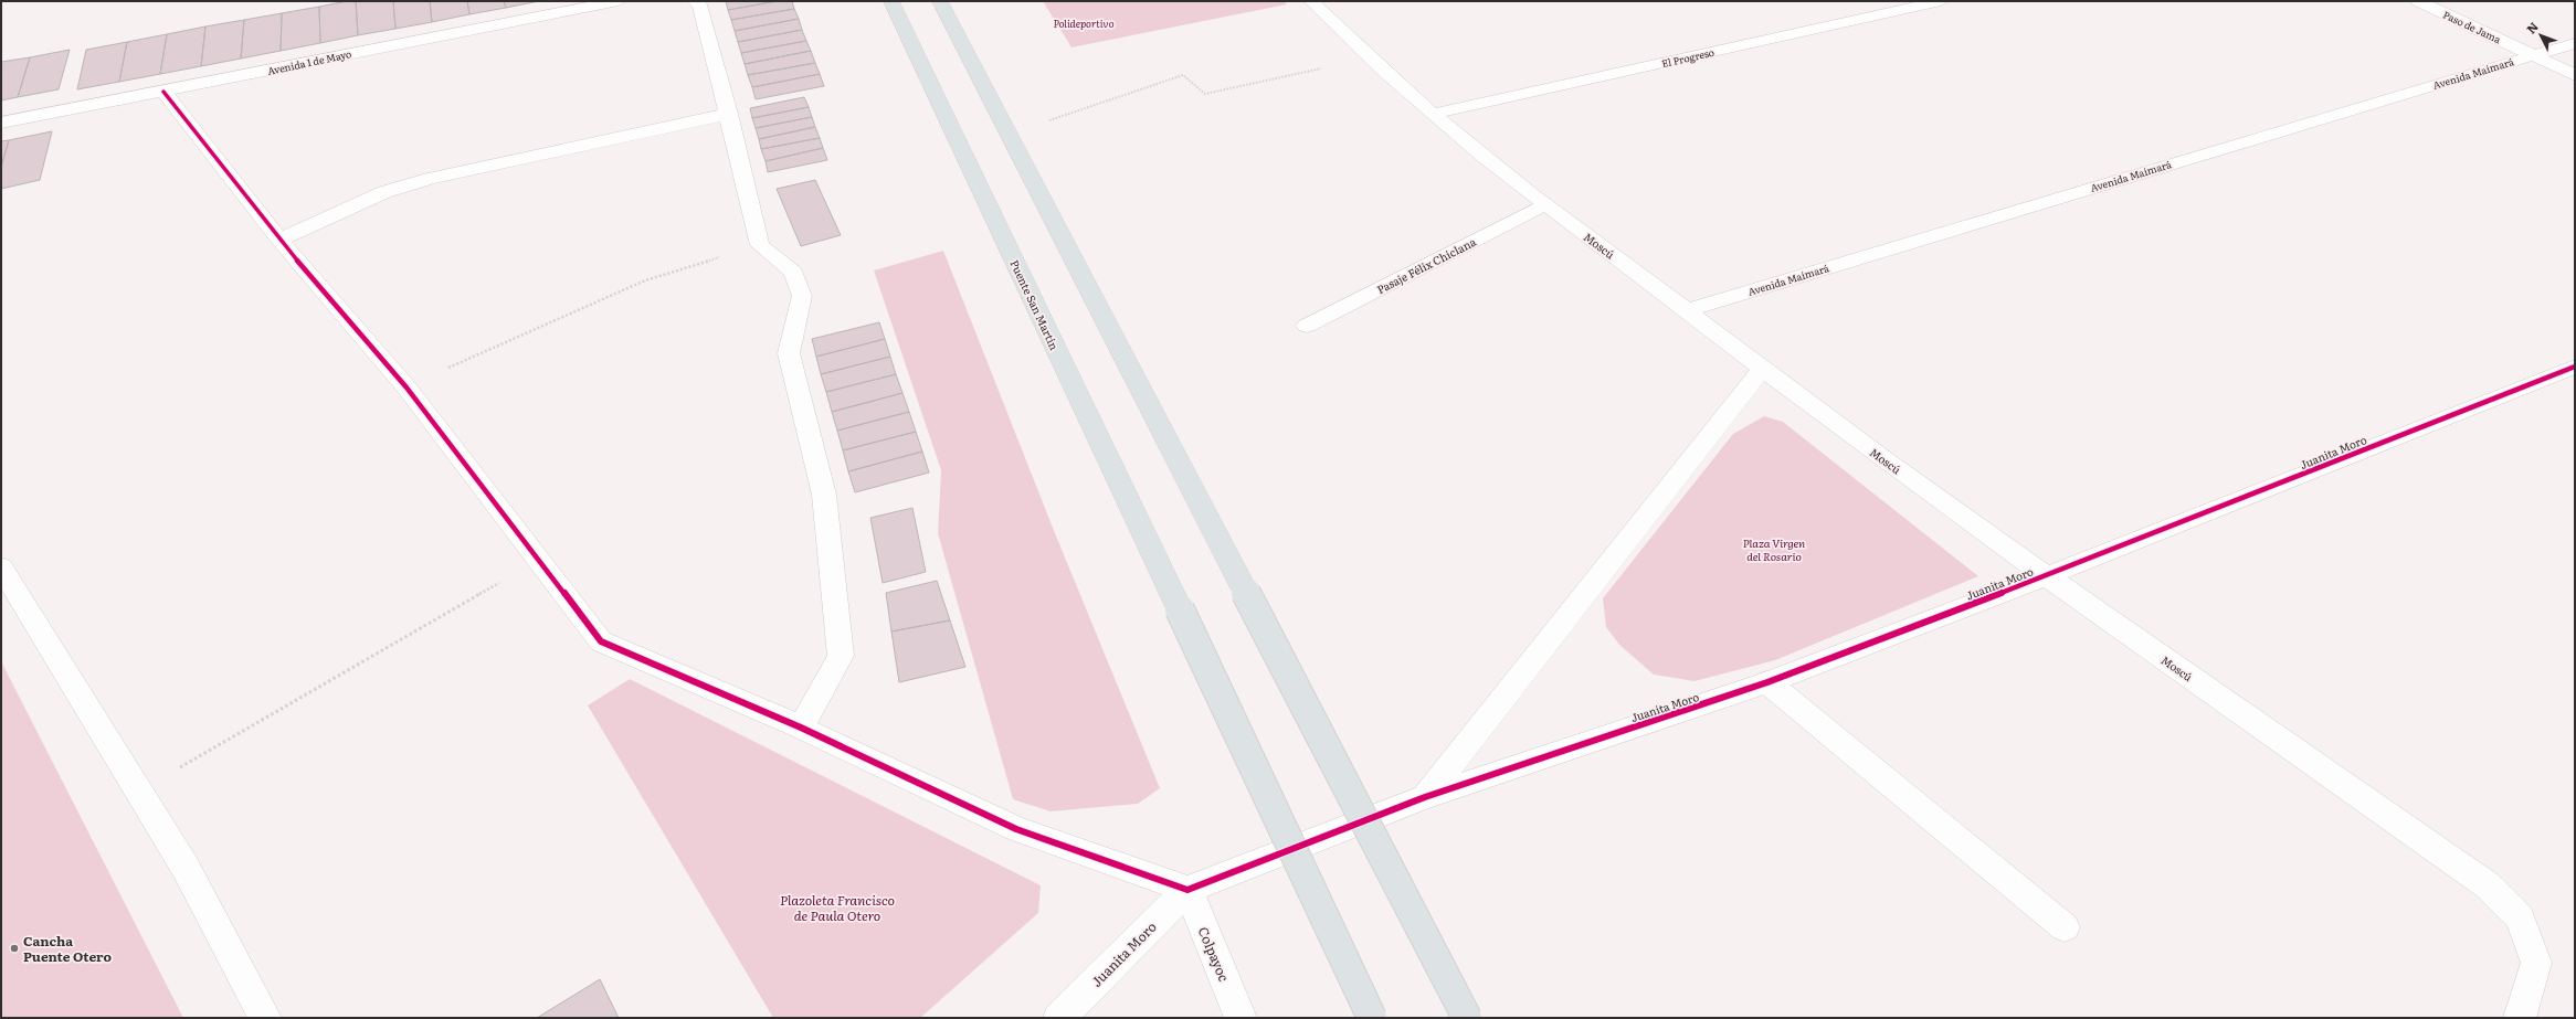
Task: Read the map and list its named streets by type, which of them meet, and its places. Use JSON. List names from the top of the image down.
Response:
{
  "streets": {
    "main road": ["Puente San Martín"],
    "street": [
      "Paso de Jama",
      "El Progreso",
      "Avenida 1 de Mayo",
      "Avenida Maimará",
      "Moscú",
      "Pasaje Félix Chiclana",
      "Juanita Moro",
      "Colpayoc"
    ]
  },
  "crossings": [
    ["Paso de Jama", "Avenida Maimará"],
    ["El Progreso", "Moscú"],
    ["Avenida Maimará", "Moscú"],
    ["Moscú", "Pasaje Félix Chiclana"],
    ["Moscú", "Juanita Moro"],
    ["Juanita Moro", "Colpayoc"]
  ],
  "parks": ["Polideportivo", "Plaza Virgen del Rosario", "Plazoleta Francisco de Paula Otero"],
  "places": ["Cancha Puente Otero"],
  "north": "top left"
}
